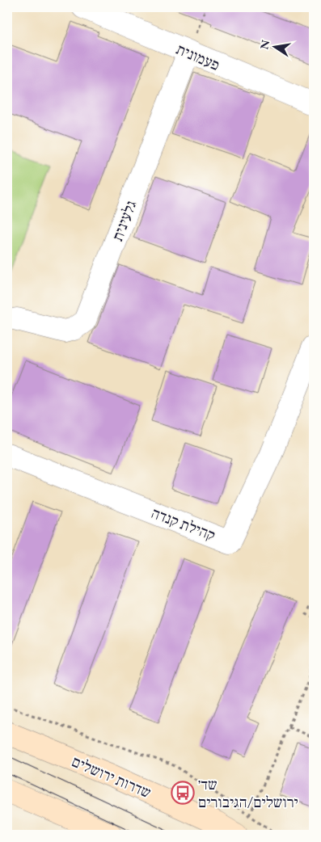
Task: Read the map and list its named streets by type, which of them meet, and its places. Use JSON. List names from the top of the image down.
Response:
{
  "streets": {
    "main road": ["שדרות ירושלים"],
    "street": ["פעמונית", "גלעינית", "קהילת קנדה"]
  },
  "crossings": [
    ["פעמונית", "גלעינית"]
  ],
  "places": {
    "bus stop": ["שד׳ ירושלים/הגיבורים"]
  },
  "north": "left"
}
